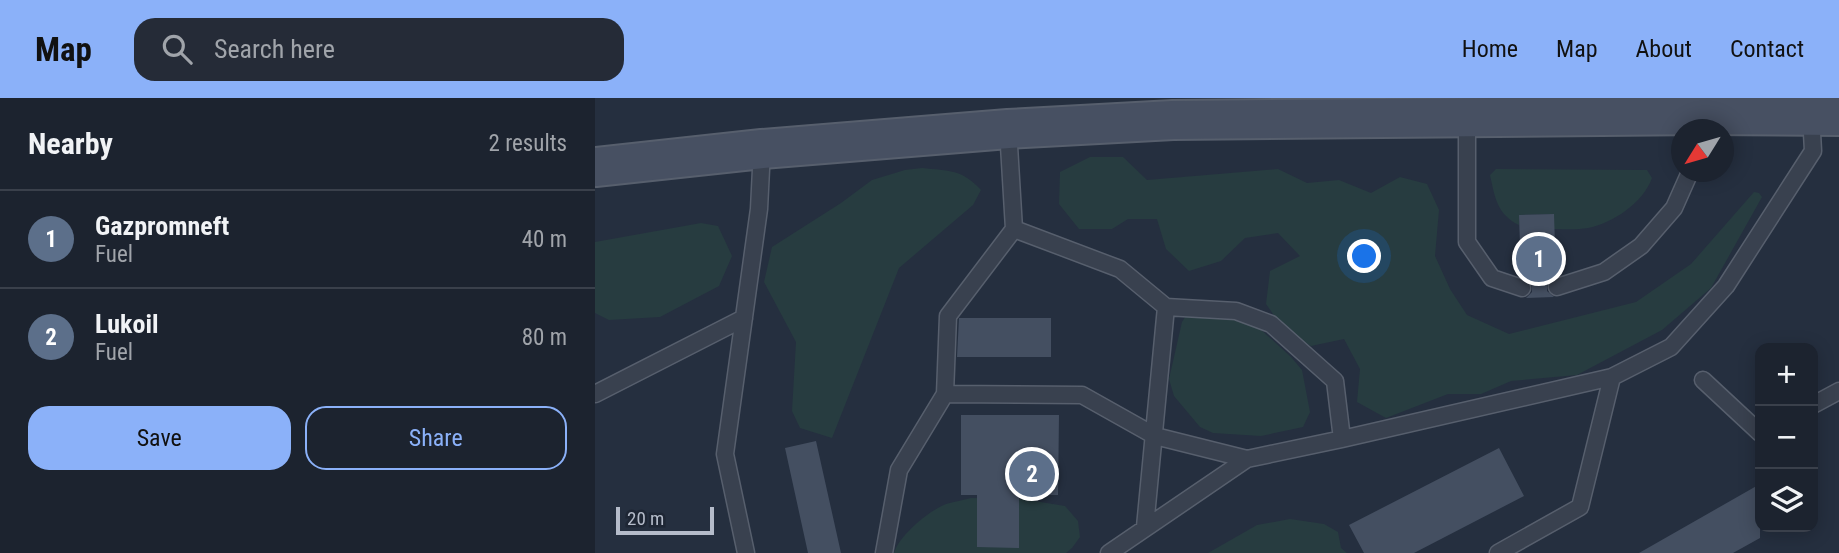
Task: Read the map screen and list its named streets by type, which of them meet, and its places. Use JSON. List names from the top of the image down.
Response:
{
  "scale_bar": "20 m",
  "north": "bottom left",
  "page": {
    "header": "Map",
    "search": "Search here",
    "nav": [
      "Home",
      "Map",
      "About",
      "Contact"
    ],
    "heading": ["Nearby", "2 results"],
    "list": [
      {
        "mark": "1",
        "name": "Gazpromneft",
        "note": "Fuel",
        "value": "40 m"
      },
      {
        "mark": "2",
        "name": "Lukoil",
        "note": "Fuel",
        "value": "80 m"
      }
    ],
    "pins": ["1", "2"],
    "map_buttons": ["+", "−"],
    "buttons": ["Save", "Share"],
    "scale": "20 m"
  }
}
